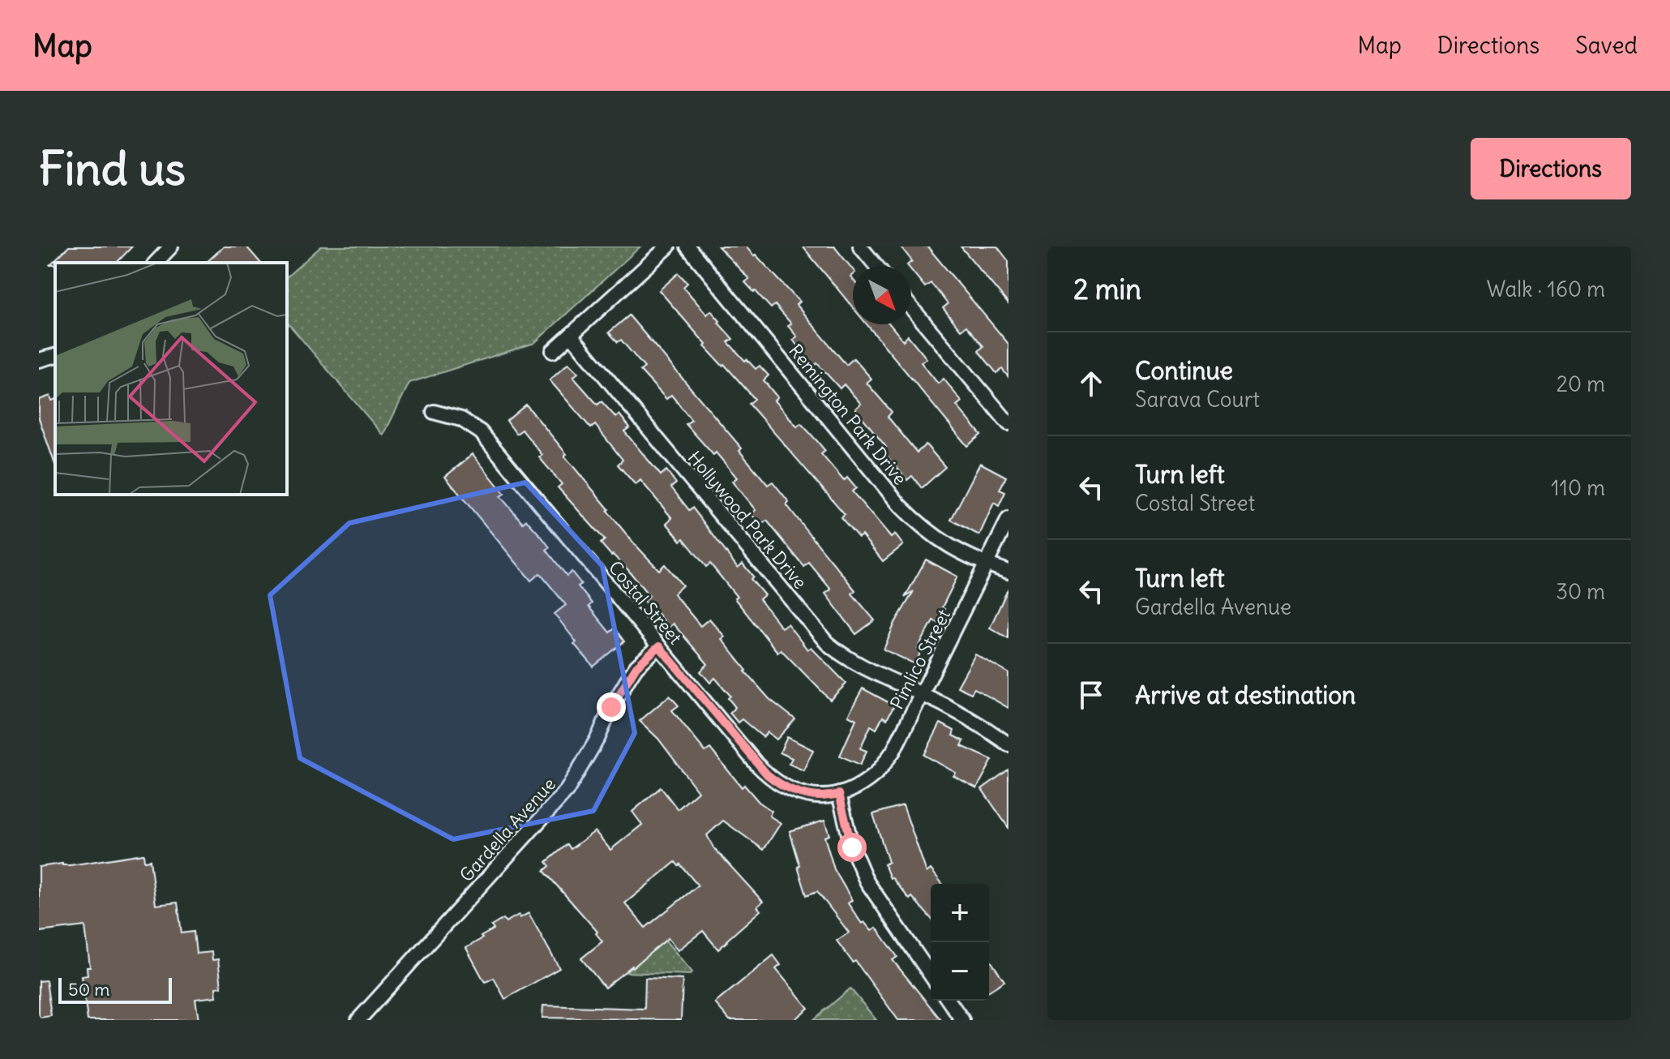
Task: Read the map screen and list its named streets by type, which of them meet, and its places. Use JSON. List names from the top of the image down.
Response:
{
  "streets": {
    "street": [
      "Remington Park Drive",
      "Hollywood Park Drive",
      "Costal Street",
      "Pimlico Street",
      "Gardella Avenue"
    ]
  },
  "crossings": [
    ["Remington Park Drive", "Pimlico Street"],
    ["Hollywood Park Drive", "Pimlico Street"],
    ["Costal Street", "Pimlico Street"],
    ["Costal Street", "Gardella Avenue"]
  ],
  "scale_bar": "50 m",
  "north": "bottom right",
  "page": {
    "header": "Map",
    "nav": ["Map", "Directions", "Saved"],
    "buttons": "Directions",
    "title": "Find us",
    "heading": ["2 min", "Walk · 160 m"],
    "list": [
      ["Continue", "Sarava Court", "20 m"],
      ["Turn left", "Costal Street", "110 m"],
      ["Turn left", "Gardella Avenue", "30 m"],
      "Arrive at destination"
    ],
    "map_buttons": ["+", "−"],
    "scale": "50 m"
  }
}
